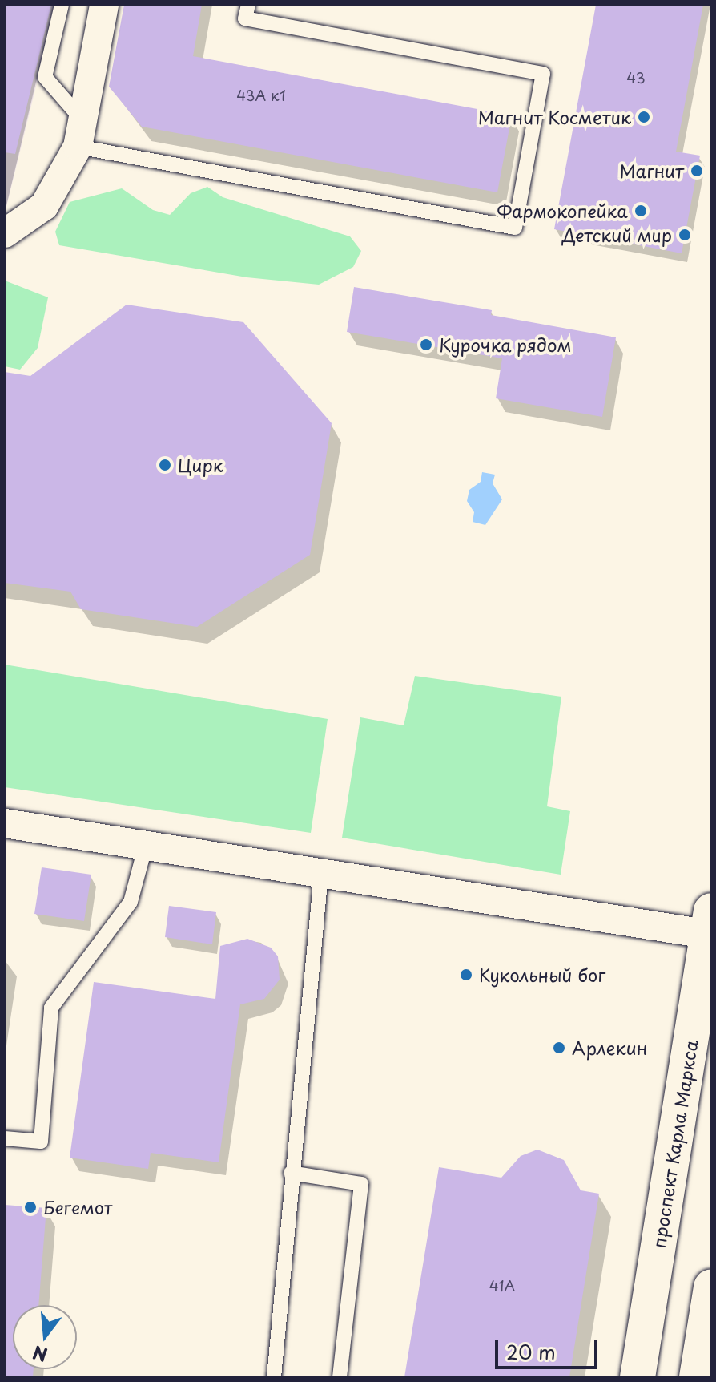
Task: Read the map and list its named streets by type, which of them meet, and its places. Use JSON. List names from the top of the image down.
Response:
{
  "streets": {
    "main road": ["проспект Карла Маркса"]
  },
  "places": [
    "Магнит Косметик",
    "Магнит",
    "Фармокопейка",
    "Детский мир",
    "Курочка рядом",
    "Цирк",
    "Кукольный бог",
    "Арлекин",
    "Бегемот"
  ],
  "house_numbers": ["43", "43А к1", "41А"],
  "scale_bar": "20 m",
  "north": "bottom"
}
